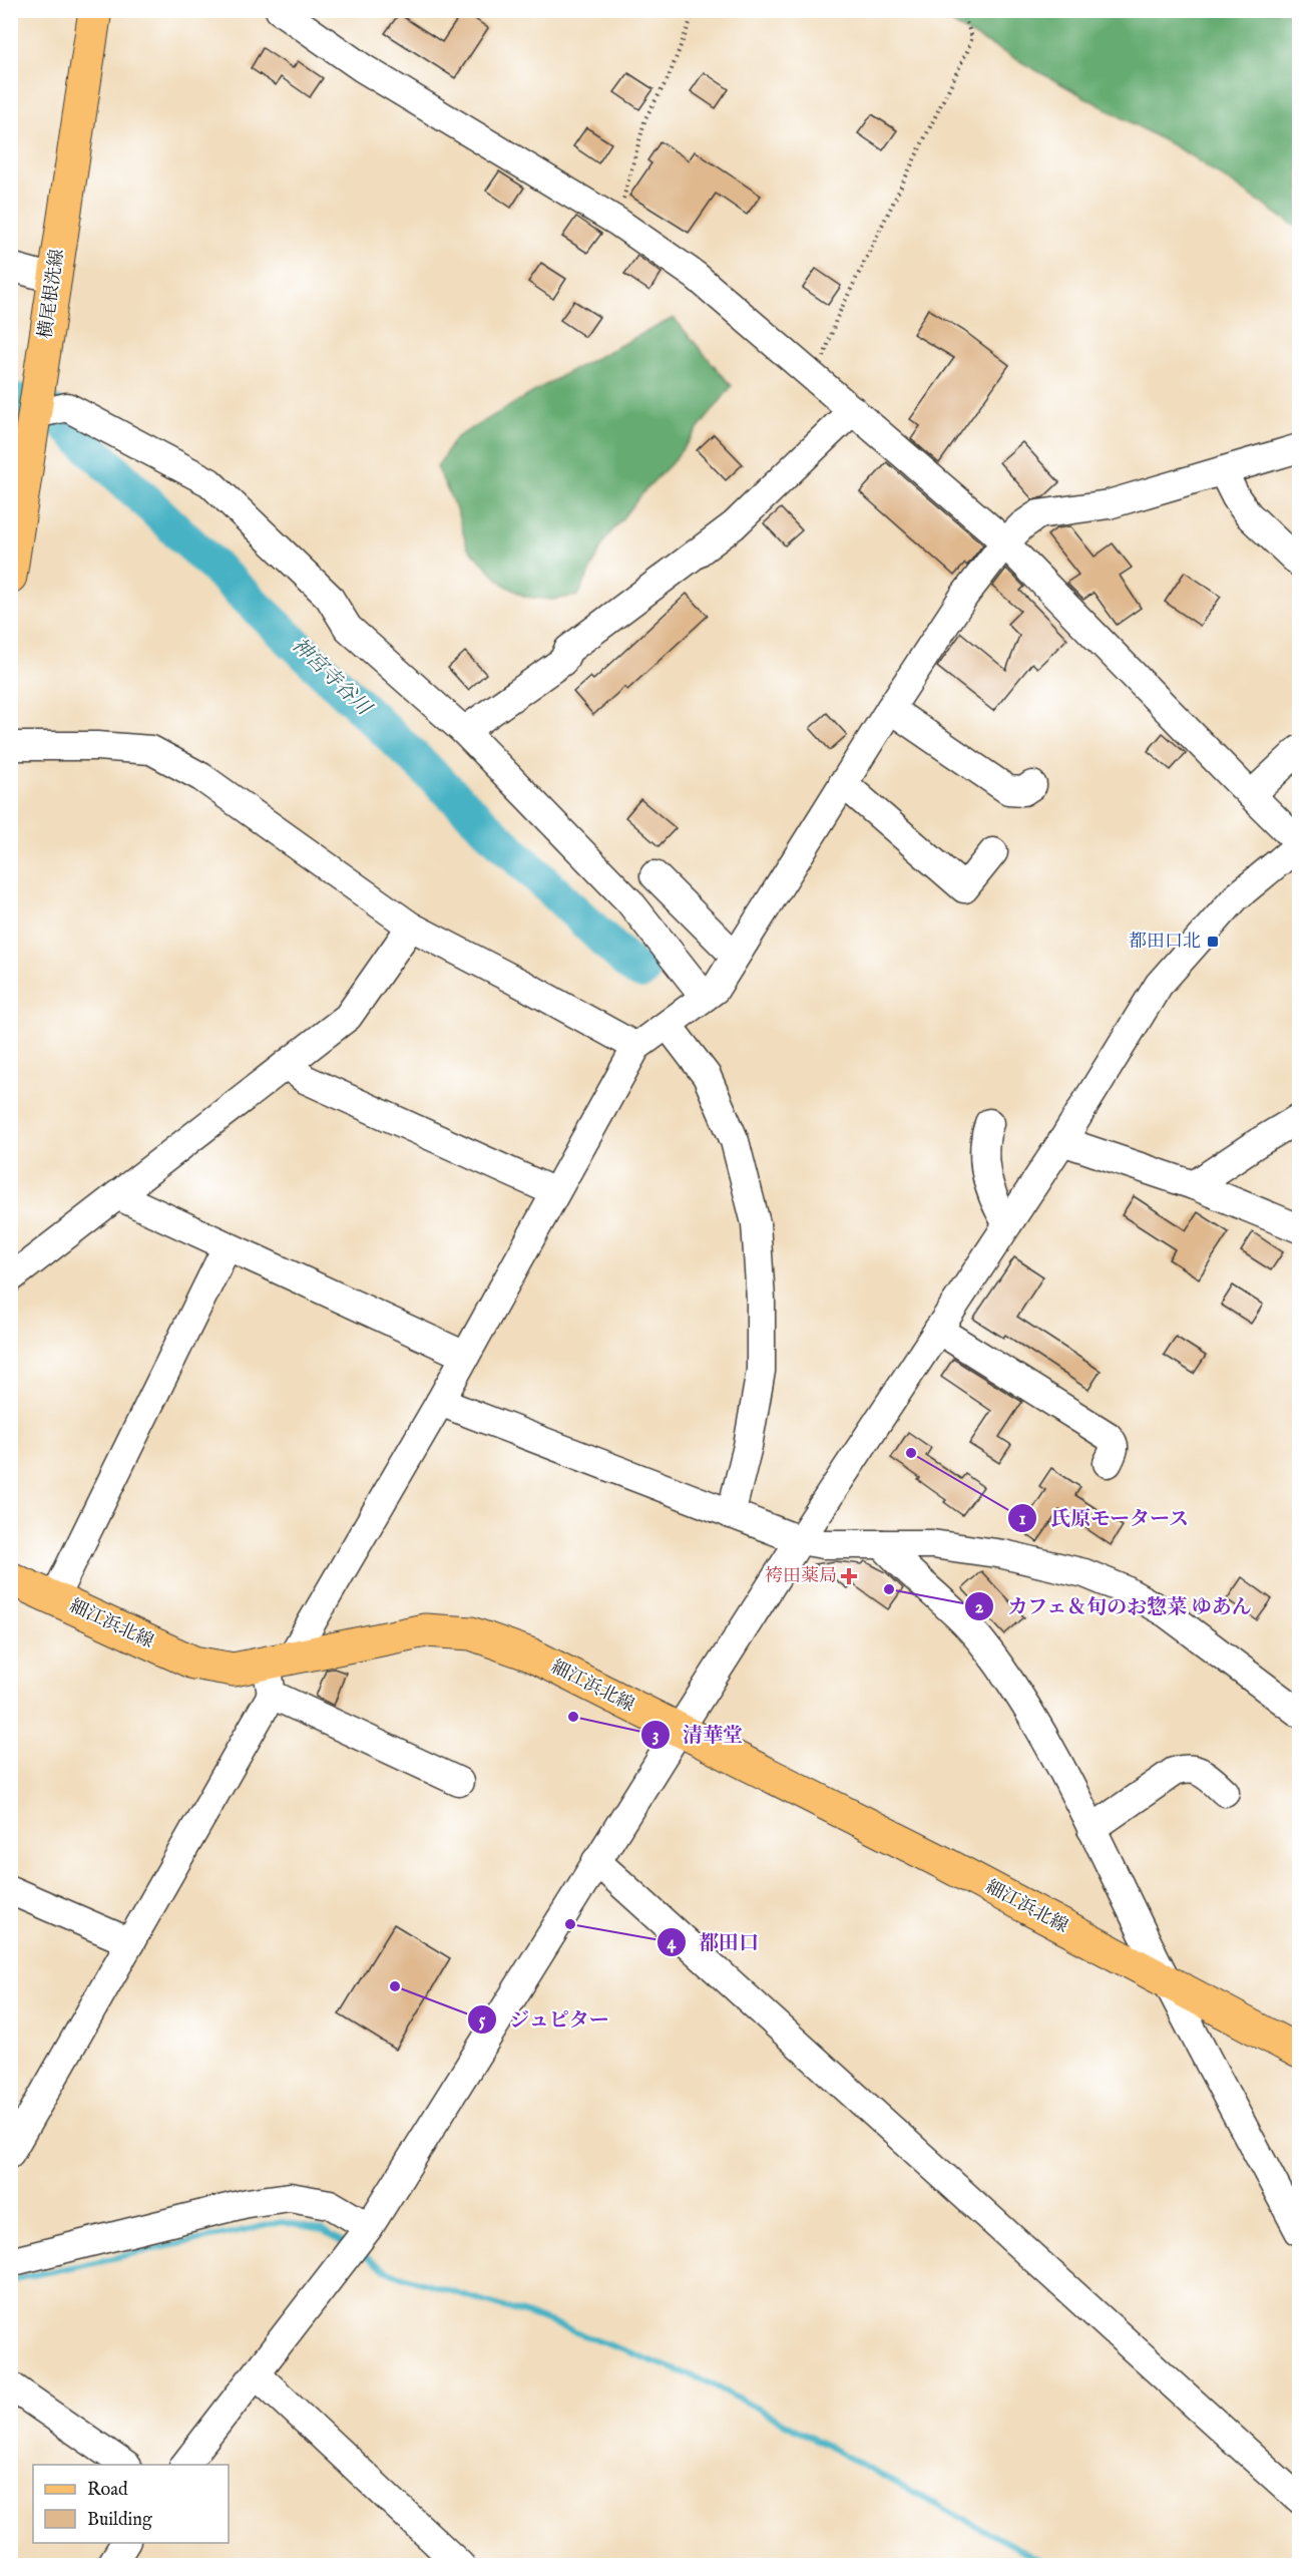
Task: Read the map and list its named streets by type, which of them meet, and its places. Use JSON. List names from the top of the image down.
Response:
{
  "streets": {
    "main road": ["横尾根洗線", "細江浜北線"]
  },
  "water": ["神宮寺谷川"],
  "places": {
    "transit": ["都田口北"],
    "other": [
      "氏原モータース",
      "カフェ＆旬のお惣菜 ゆあん",
      "清華堂",
      "都田口",
      "ジュピター"
    ],
    "health": ["袴田薬局"]
  },
  "legend": ["Road", "Building"]
}
